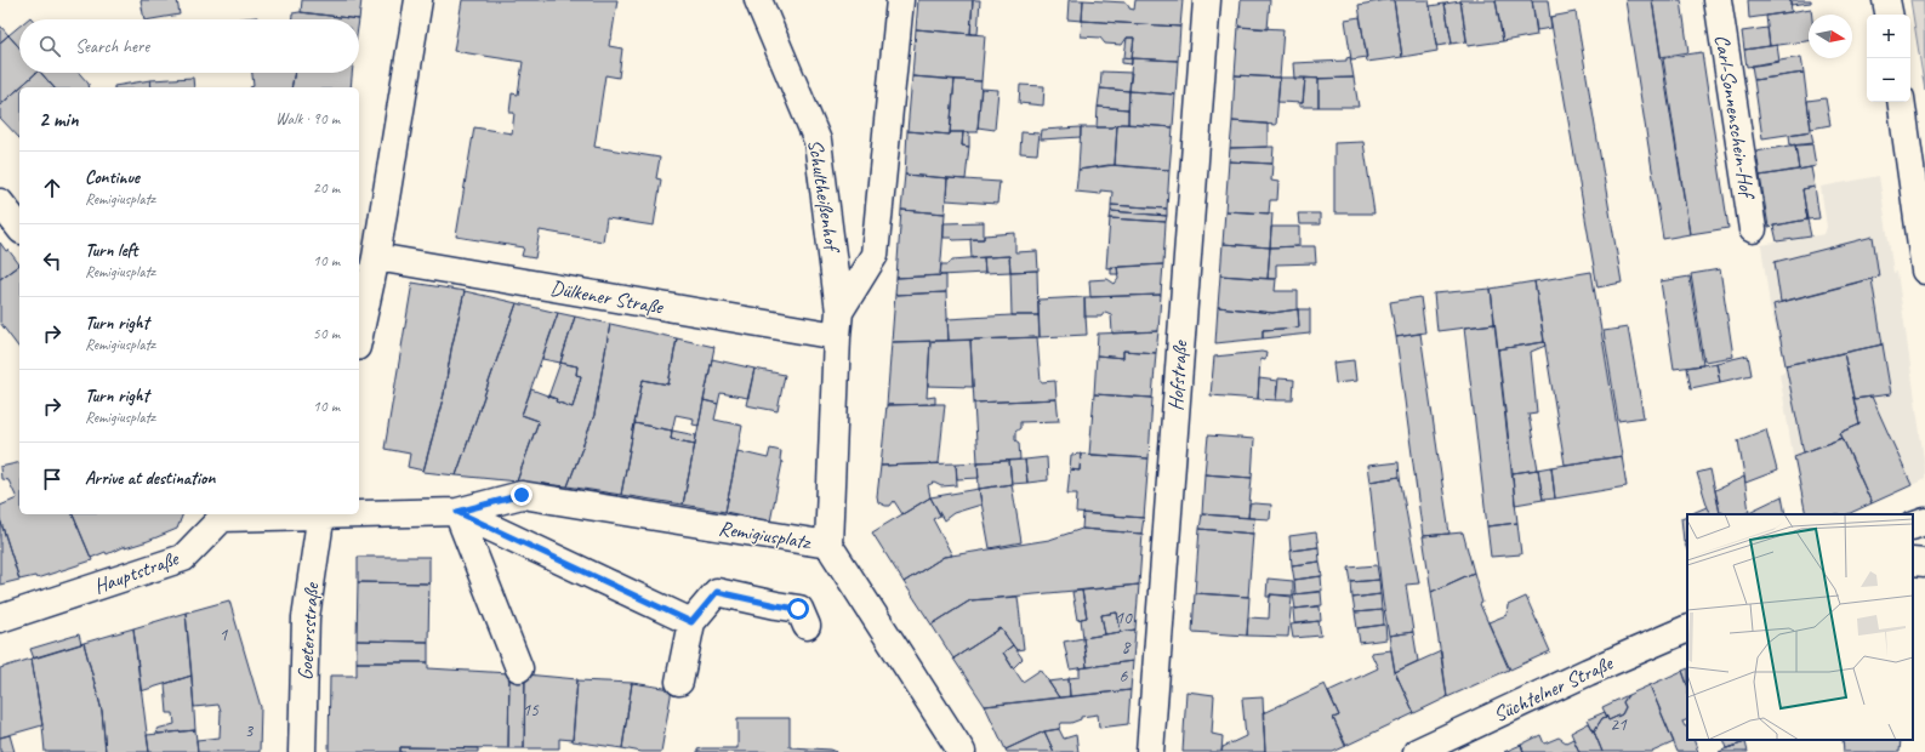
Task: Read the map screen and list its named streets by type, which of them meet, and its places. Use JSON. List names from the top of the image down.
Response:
{
  "streets": {
    "street": [
      "Carl-Sonnenschein-Hof",
      "Schultheißenhof",
      "Dülkener Straße",
      "Hofstraße",
      "Remigiusplatz",
      "Hauptstraße",
      "Goetersstraße",
      "Süchtelner Straße"
    ]
  },
  "crossings": [
    ["Schultheißenhof", "Dülkener Straße"],
    ["Schultheißenhof", "Remigiusplatz"],
    ["Hauptstraße", "Goetersstraße"]
  ],
  "house_numbers": [
    "10",
    "1",
    "8",
    "6",
    "15",
    "21",
    "3"
  ],
  "north": "right",
  "page": {
    "map_buttons": ["+", "−"],
    "search": "Search here",
    "heading": ["2 min", "Walk · 90 m"],
    "list": [
      ["Continue", "Remigiusplatz", "20 m"],
      ["Turn left", "Remigiusplatz", "10 m"],
      ["Turn right", "Remigiusplatz", "50 m"],
      ["Turn right", "Remigiusplatz", "10 m"],
      "Arrive at destination"
    ]
  }
}
